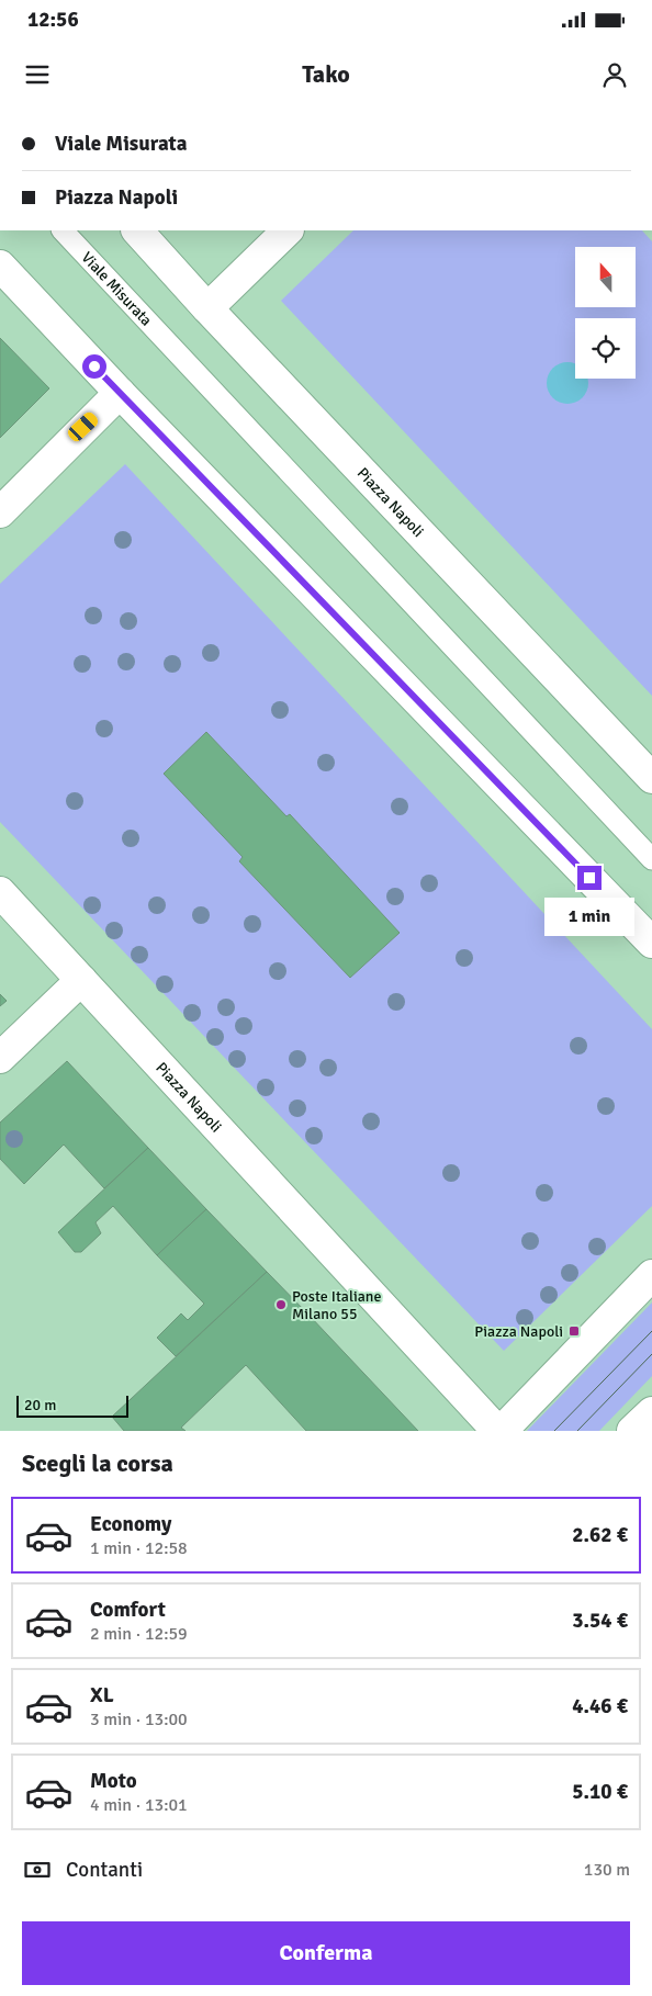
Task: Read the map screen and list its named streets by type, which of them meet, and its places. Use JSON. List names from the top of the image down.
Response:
{
  "streets": {
    "main road": ["Piazza Napoli"],
    "lane": ["Viale Misurata"]
  },
  "places": {
    "other": ["Poste Italiane Milano 55"],
    "transit": ["Piazza Napoli"]
  },
  "scale_bar": "20 m",
  "north": "top",
  "page": {
    "status": "12:56",
    "header": "Tako",
    "banner": ["Viale Misurata", "Piazza Napoli"],
    "bubble": "1 min",
    "scale": "20 m",
    "heading": "Scegli la corsa",
    "list": [
      {
        "name": "Economy",
        "note": "1 min · 12:58",
        "value": "2.62 €"
      },
      {
        "name": "Comfort",
        "note": "2 min · 12:59",
        "value": "3.54 €"
      },
      {
        "name": "XL",
        "note": "3 min · 13:00",
        "value": "4.46 €"
      },
      {
        "name": "Moto",
        "note": "4 min · 13:01",
        "value": "5.10 €"
      }
    ],
    "pay": ["Contanti", "130 m"],
    "buttons": "Conferma"
  }
}
